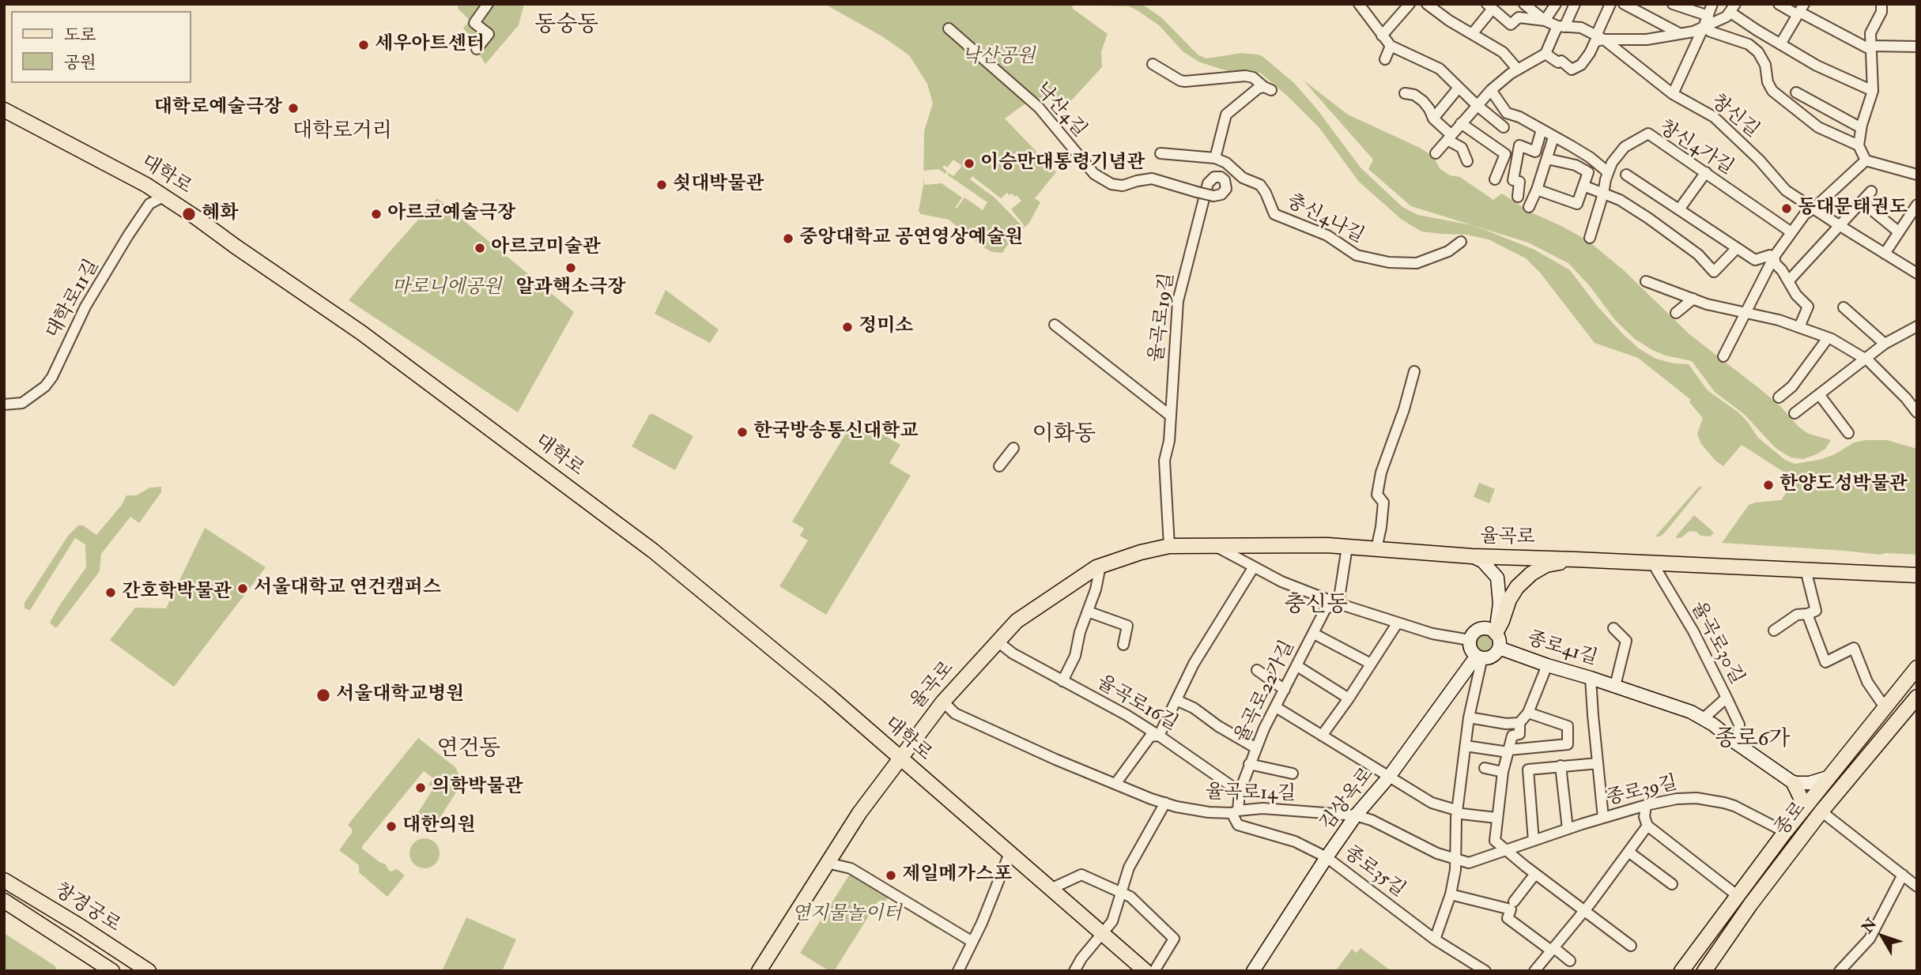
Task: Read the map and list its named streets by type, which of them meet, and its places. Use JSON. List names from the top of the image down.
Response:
{
  "streets": {
    "main road": [
      "대학로",
      "율곡로",
      "종로",
      "창경궁로"
    ],
    "street": [
      "낙산4길",
      "창신길",
      "창신4가길",
      "충신4나길",
      "대학로11길",
      "율곡로19길",
      "율곡로30길",
      "종로41길",
      "율곡로22가길",
      "율곡로16길",
      "종로39길",
      "율곡로14길",
      "김상옥로",
      "종로35길"
    ]
  },
  "crossings": [
    ["낙산4길", "율곡로19길"],
    ["대학로", "대학로11길"],
    ["대학로", "율곡로"],
    ["율곡로19길", "율곡로"],
    ["율곡로", "율곡로30길"],
    ["율곡로", "율곡로22가길"],
    ["율곡로", "율곡로16길"],
    ["율곡로", "율곡로14길"],
    ["율곡로30길", "종로41길"],
    ["종로41길", "김상옥로"],
    ["율곡로22가길", "율곡로16길"],
    ["종로39길", "율곡로14길"],
    ["종로39길", "김상옥로"],
    ["종로39길", "종로"],
    ["율곡로14길", "김상옥로"],
    ["율곡로14길", "종로35길"],
    ["김상옥로", "종로35길"]
  ],
  "districts": [
    "동숭동",
    "대학로거리",
    "이화동",
    "충신동",
    "종로6가",
    "연건동"
  ],
  "parks": ["낙산공원", "마로니에공원", "연지물놀이터"],
  "places": [
    "세우아트센터",
    "대학로예술극장",
    "이승만대통령기념관",
    "쇳대박물관",
    "동대문태권도",
    "혜화",
    "아르코예술극장",
    "중앙대학교 공연영상예술원",
    "아르코미술관",
    "알과핵소극장",
    "정미소",
    "한국방송통신대학교",
    "한양도성박물관",
    "서울대학교 연건캠퍼스",
    "간호학박물관",
    "서울대학교병원",
    "의학박물관",
    "대한의원",
    "제일메가스포"
  ],
  "legend": ["도로", "공원"],
  "north": "top left"
}
